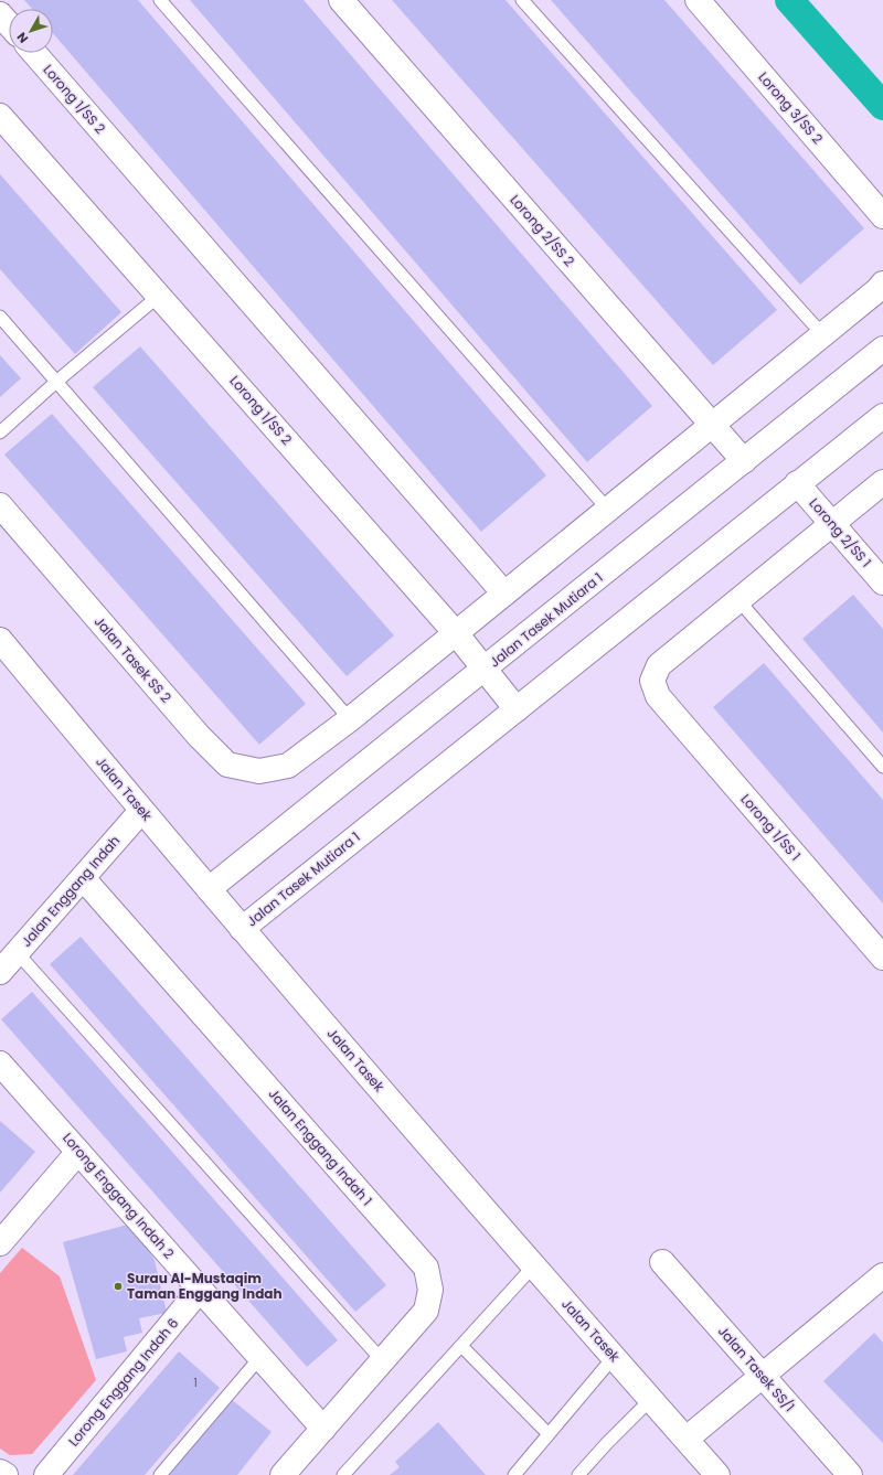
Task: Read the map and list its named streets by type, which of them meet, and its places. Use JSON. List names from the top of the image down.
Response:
{
  "streets": {
    "street": [
      "Lorong 1/SS 2",
      "Lorong 3/SS 2",
      "Lorong 2/SS 2",
      "Lorong 2/SS 1",
      "Jalan Tasek Mutiara 1",
      "Jalan Tasek SS 2",
      "Jalan Tasek",
      "Lorong 1/SS 1",
      "Jalan Enggang Indah",
      "Jalan Enggang Indah 1",
      "Lorong Enggang Indah 2",
      "Jalan Tasek SS/1",
      "Lorong Enggang Indah 6"
    ]
  },
  "crossings": [
    ["Lorong 1/SS 2", "Jalan Tasek Mutiara 1"],
    ["Lorong 2/SS 2", "Jalan Tasek Mutiara 1"],
    ["Lorong 2/SS 1", "Jalan Tasek Mutiara 1"],
    ["Jalan Tasek Mutiara 1", "Jalan Tasek"],
    ["Jalan Tasek", "Jalan Enggang Indah"],
    ["Jalan Enggang Indah", "Jalan Enggang Indah 1"],
    ["Jalan Enggang Indah 1", "Lorong Enggang Indah 2"],
    ["Lorong Enggang Indah 2", "Lorong Enggang Indah 6"]
  ],
  "places": ["Surau Al-Mustaqim Taman Enggang Indah"],
  "house_numbers": ["1"],
  "north": "bottom left"
}
